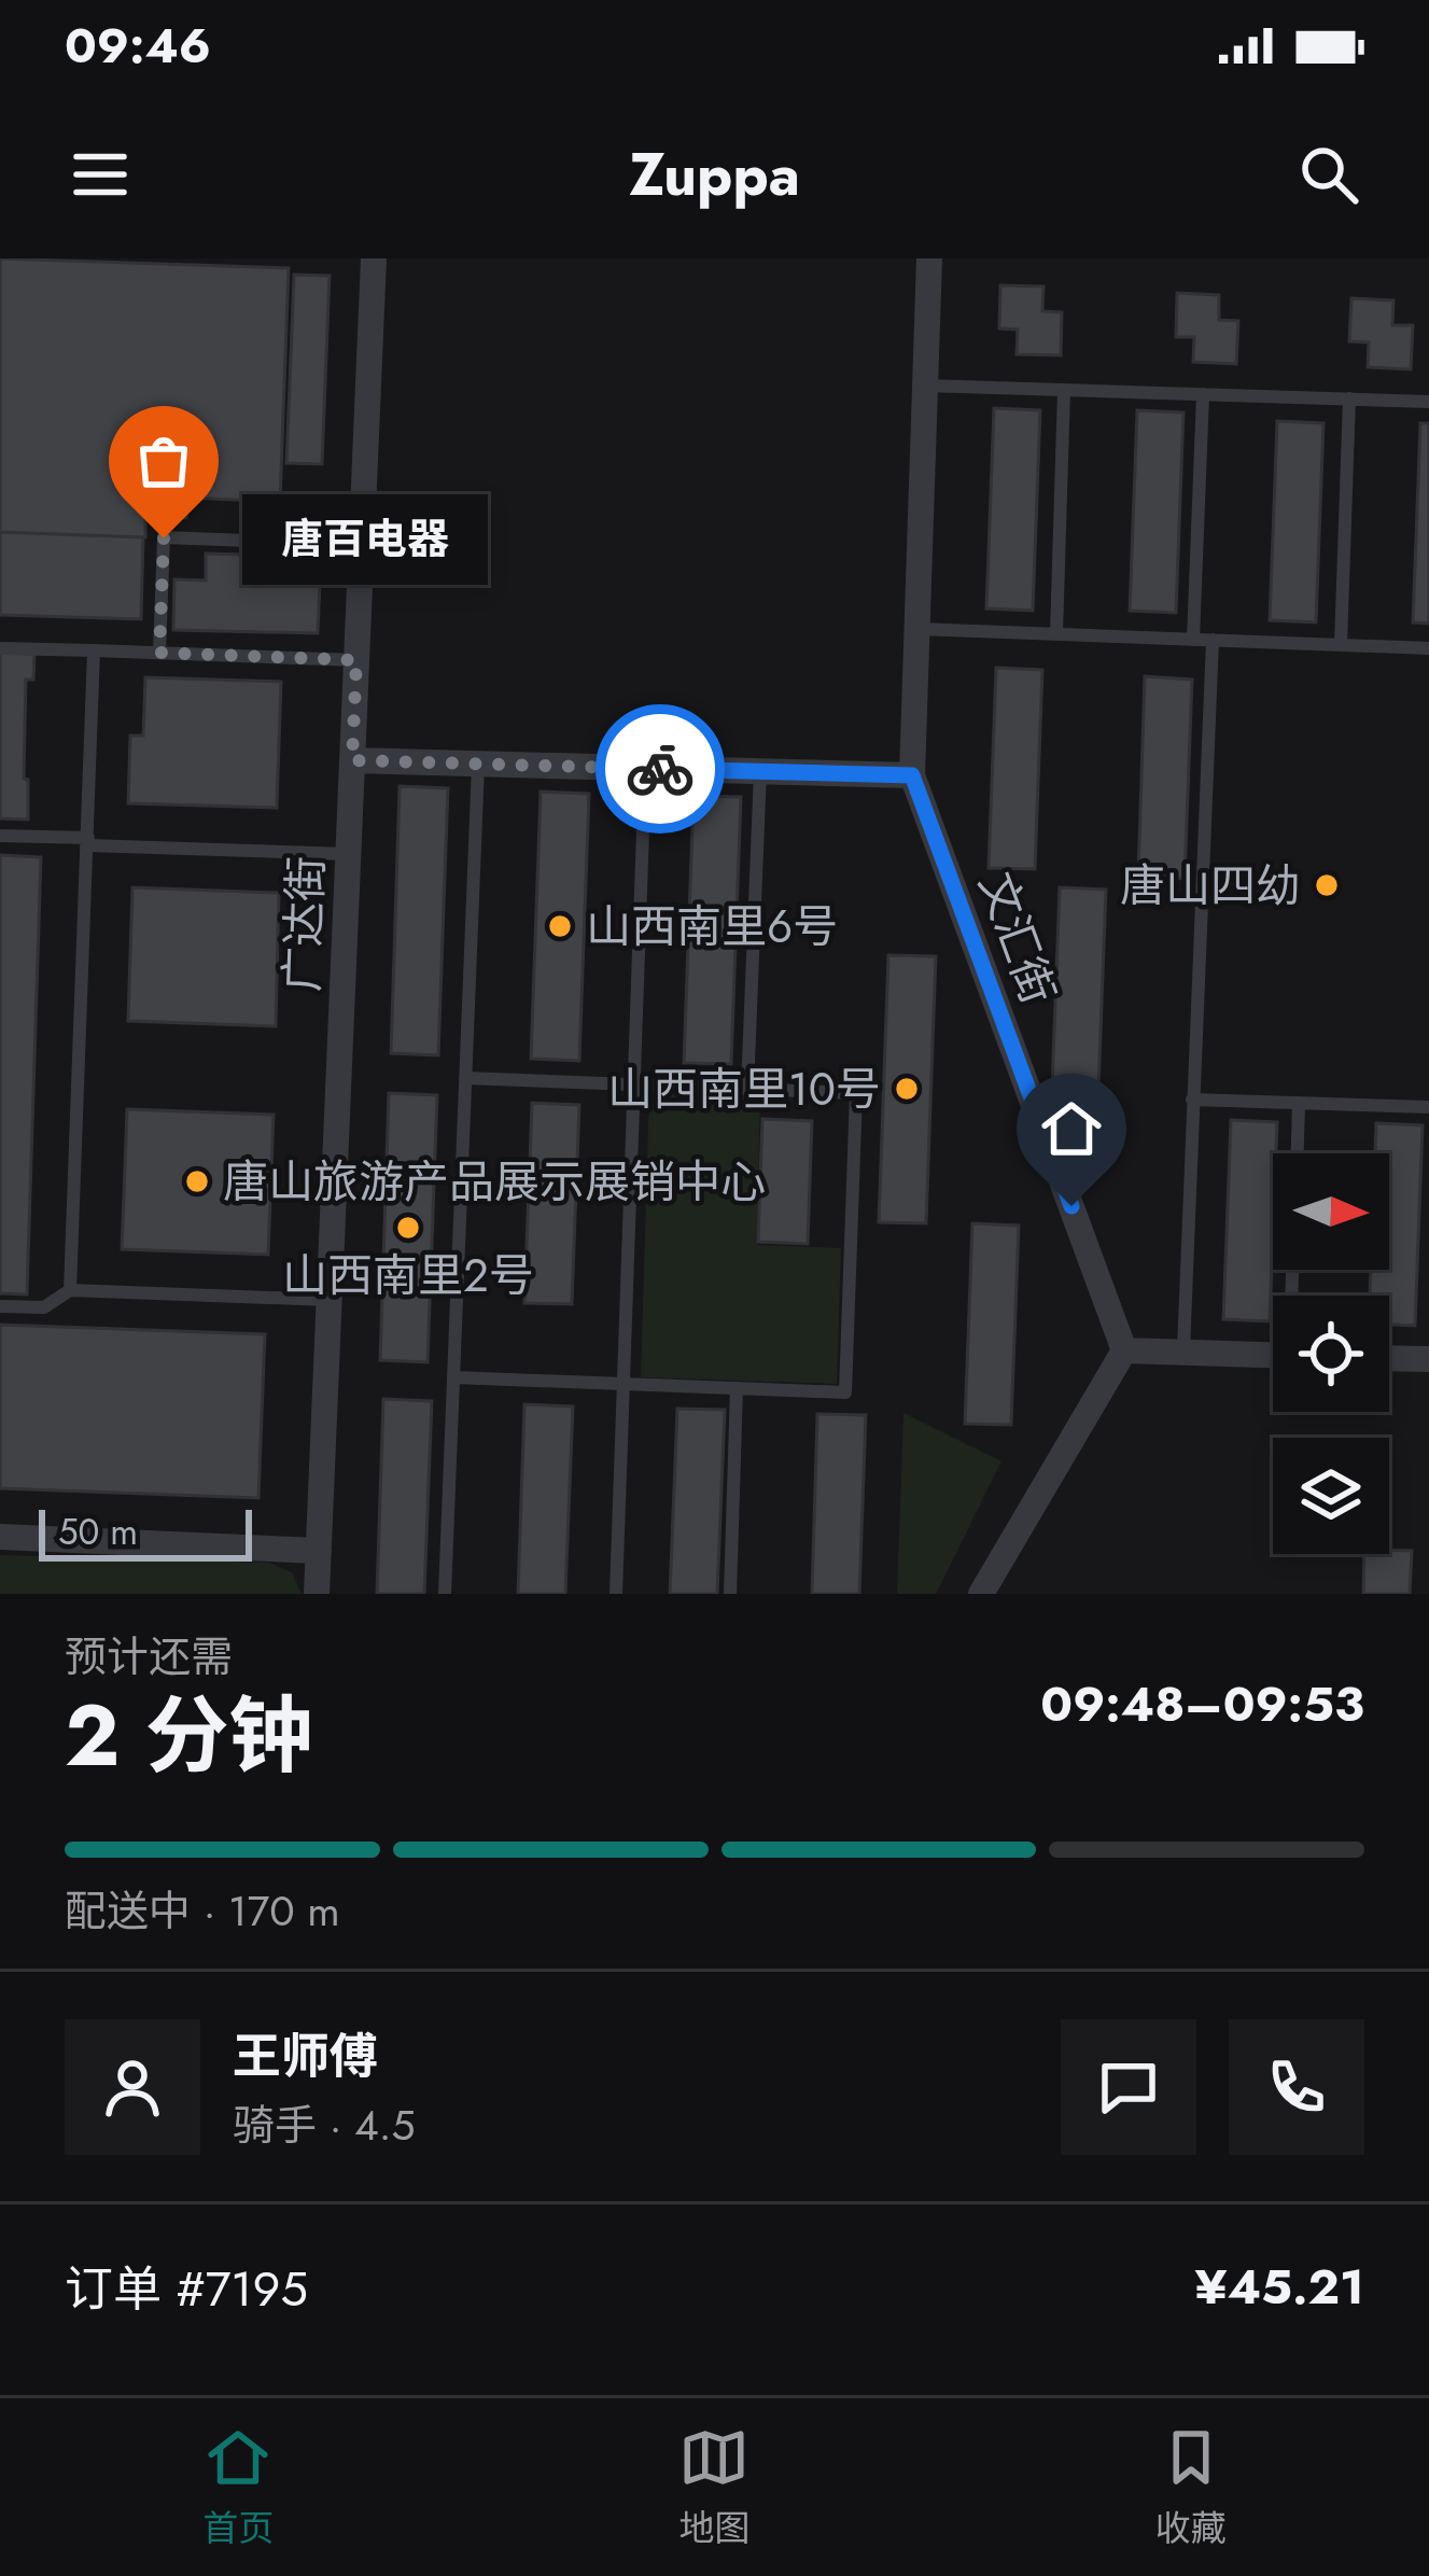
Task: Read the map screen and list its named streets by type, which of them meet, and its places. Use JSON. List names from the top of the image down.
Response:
{
  "streets": {
    "street": ["广达街", "文汇街"]
  },
  "places": [
    "唐百电器",
    "唐山四幼",
    "山西南里6号",
    "山西南里10号",
    "唐山旅游产品展示展销中心",
    "山西南里2号"
  ],
  "scale_bar": "50 m",
  "north": "right",
  "page": {
    "status": "09:46",
    "header": "Zuppa",
    "bubble": "唐百电器",
    "scale": "50 m",
    "heading": ["2 分钟", "预计还需", "09:48–09:53"],
    "panel": [
      "王师傅",
      "骑手 · 4.5",
      "订单 #7195",
      "¥45.21"
    ],
    "bar": "配送中 · 170 m",
    "tabs": ["首页", "地图", "收藏"]
  }
}
